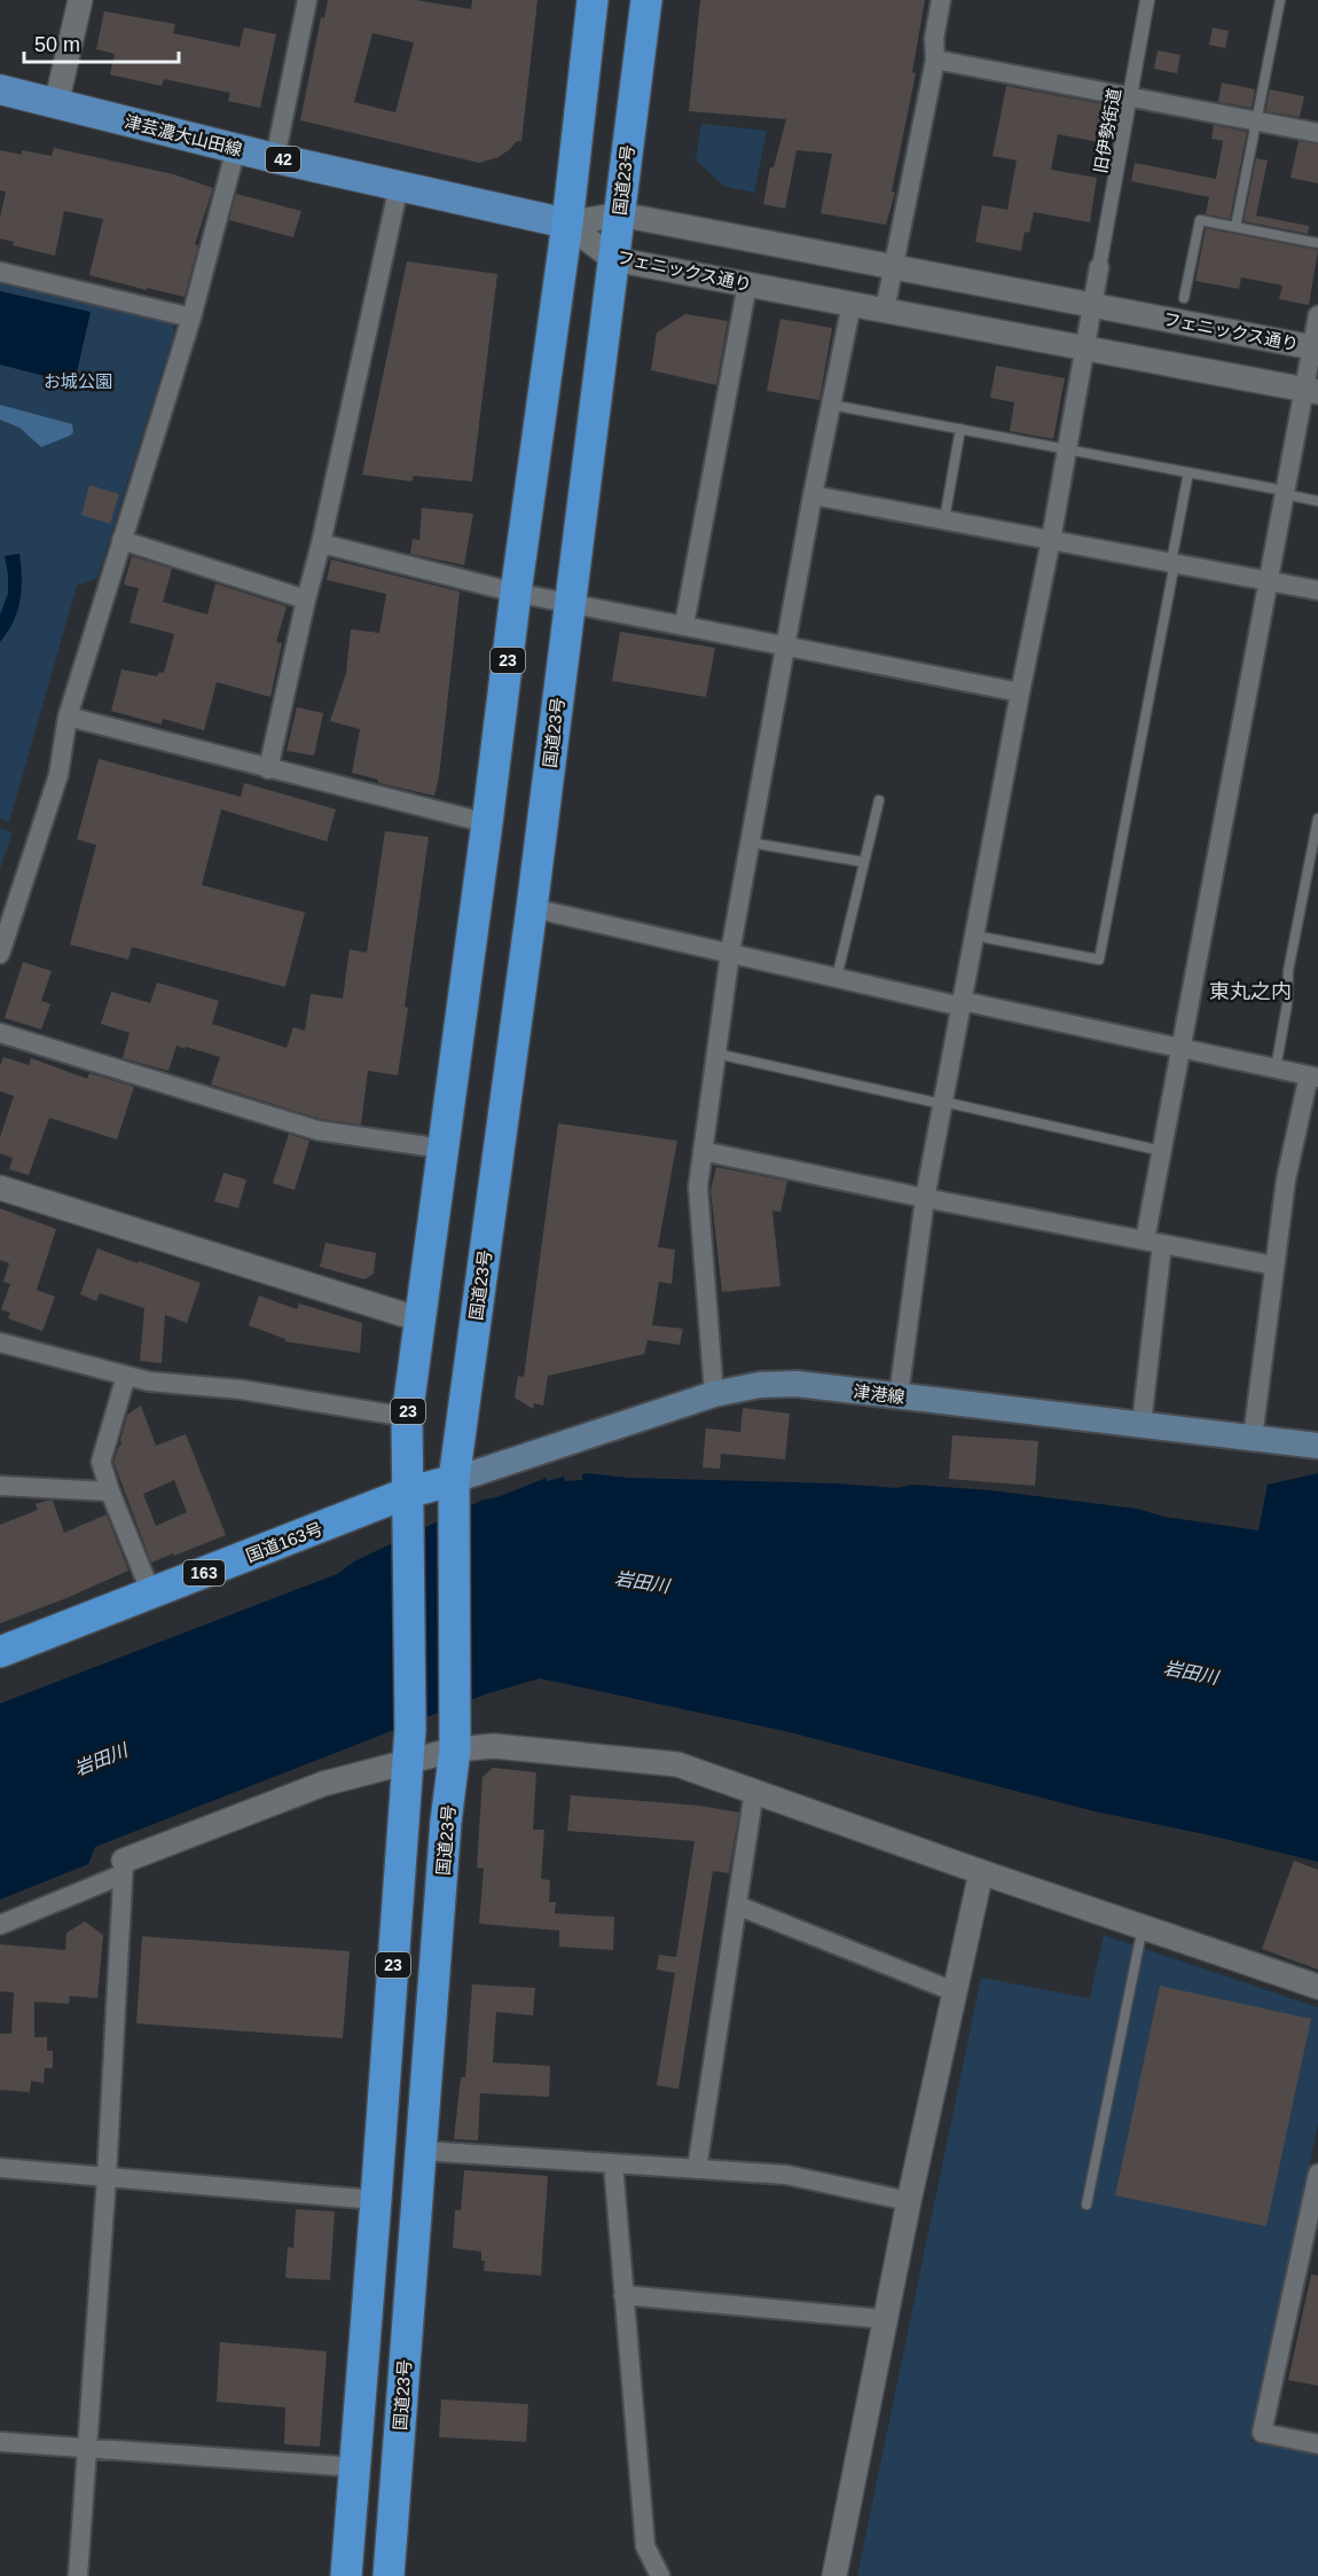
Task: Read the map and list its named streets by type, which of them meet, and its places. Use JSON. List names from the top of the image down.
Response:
{
  "streets": {
    "highway": [
      "国道23号",
      "23",
      "国道163号",
      "163"
    ],
    "main road": ["津芸濃大山田線", "42", "津港線"],
    "street": ["旧伊勢街道", "フェニックス通り"]
  },
  "crossings": [
    ["津芸濃大山田線", "フェニックス通り"],
    ["津芸濃大山田線", "23"],
    ["国道23号", "フェニックス通り"],
    ["国道23号", "津港線"],
    ["国道23号", "国道163号"],
    ["フェニックス通り", "23"],
    ["23", "国道163号"],
    ["津港線", "国道163号"]
  ],
  "districts": ["東丸之内"],
  "water": ["岩田川"],
  "parks": ["お城公園"],
  "scale_bar": "50 m"
}
